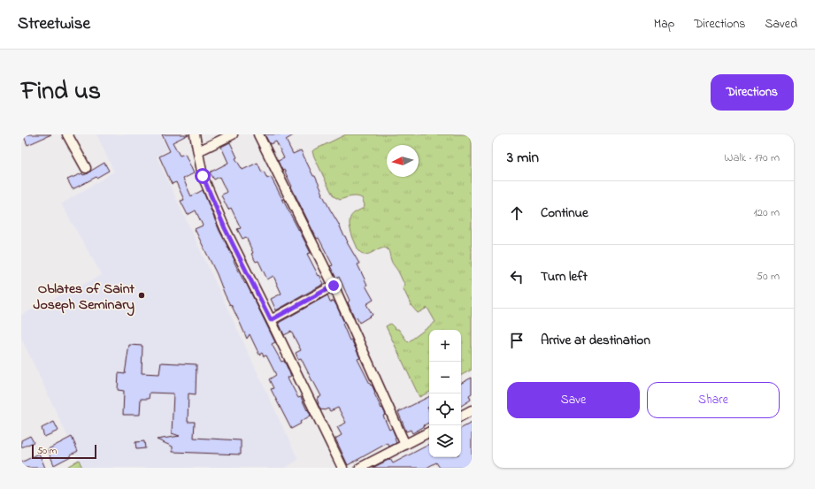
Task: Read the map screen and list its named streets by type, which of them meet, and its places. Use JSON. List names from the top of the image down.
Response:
{
  "places": ["Oblates of Saint Joseph Seminary"],
  "scale_bar": "50 m",
  "north": "left",
  "page": {
    "header": "Streetwise",
    "nav": ["Map", "Directions", "Saved"],
    "title": "Find us",
    "buttons": [
      "Directions",
      ["Save", "Share"]
    ],
    "heading": ["3 min", "Walk · 170 m"],
    "list": [
      ["Continue", "120 m"],
      ["Turn left", "50 m"],
      "Arrive at destination"
    ],
    "map_buttons": ["+", "−"],
    "scale": "50 m"
  }
}
